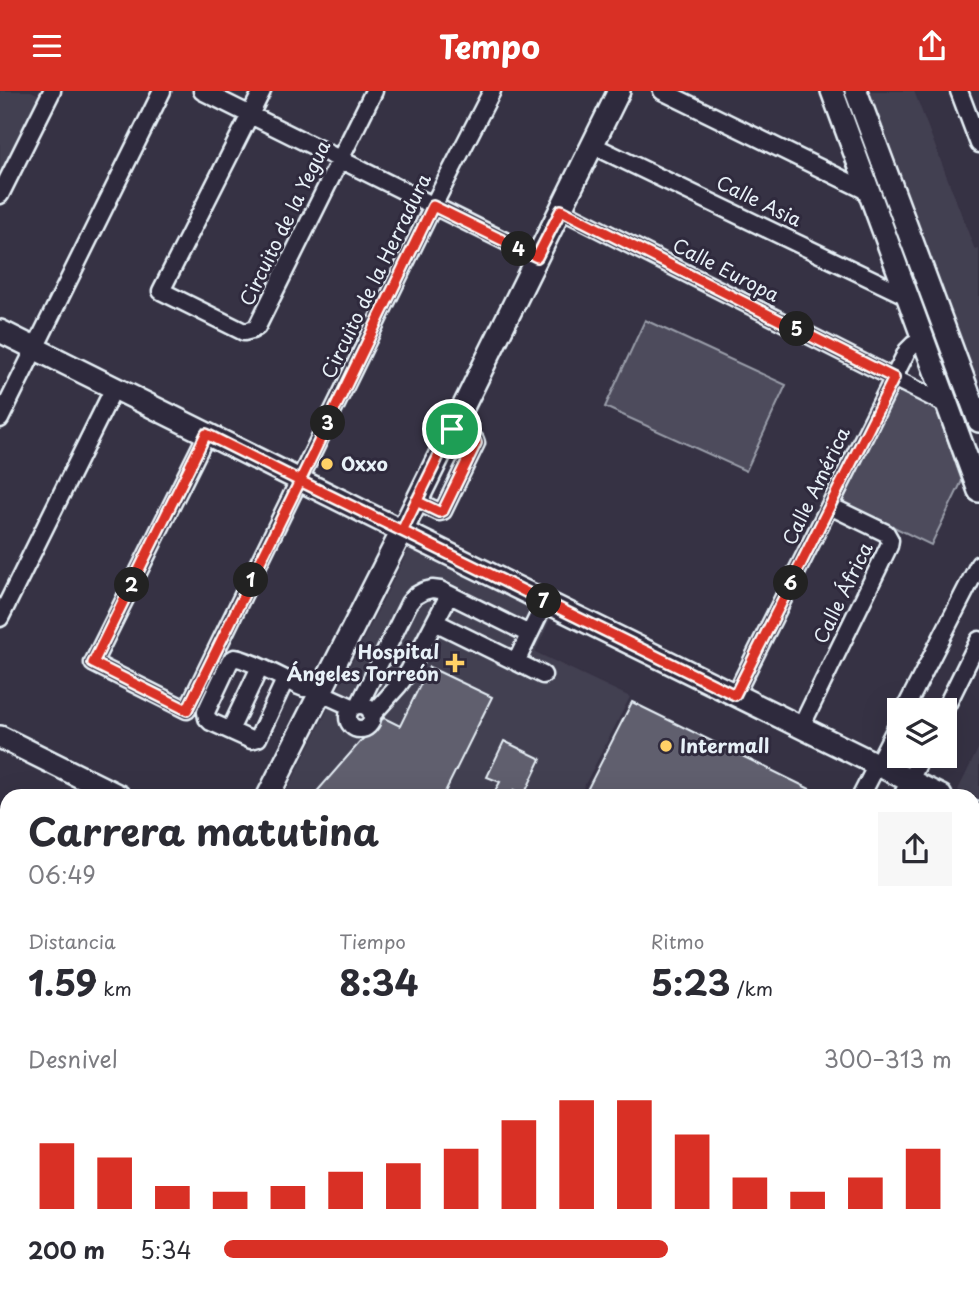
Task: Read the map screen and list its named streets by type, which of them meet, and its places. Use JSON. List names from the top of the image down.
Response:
{
  "streets": {
    "street": [
      "Calle Asia",
      "Circuito de la Yegua",
      "Calle Europa",
      "Circuito de la Herradura",
      "Calle América",
      "Calle África"
    ]
  },
  "crossings": [
    ["Calle Europa", "Calle América"],
    ["Calle América", "Calle África"]
  ],
  "places": {
    "other": ["Oxxo", "Intermall"],
    "health": ["Hospital Ángeles Torreón"]
  },
  "page": {
    "header": "Tempo",
    "pins": [
      "4",
      "5",
      "3",
      "1",
      "6",
      "2",
      "7"
    ],
    "heading": ["Carrera matutina", "06:49"],
    "stats": [
      ["Distancia", "1.59 km"],
      ["Tiempo", "8:34"],
      ["Ritmo", "5:23 /km"]
    ],
    "chart": ["Desnivel", "300–313 m"],
    "list": [
      {
        "name": "200 m",
        "note": "5:34"
      }
    ]
  }
}
